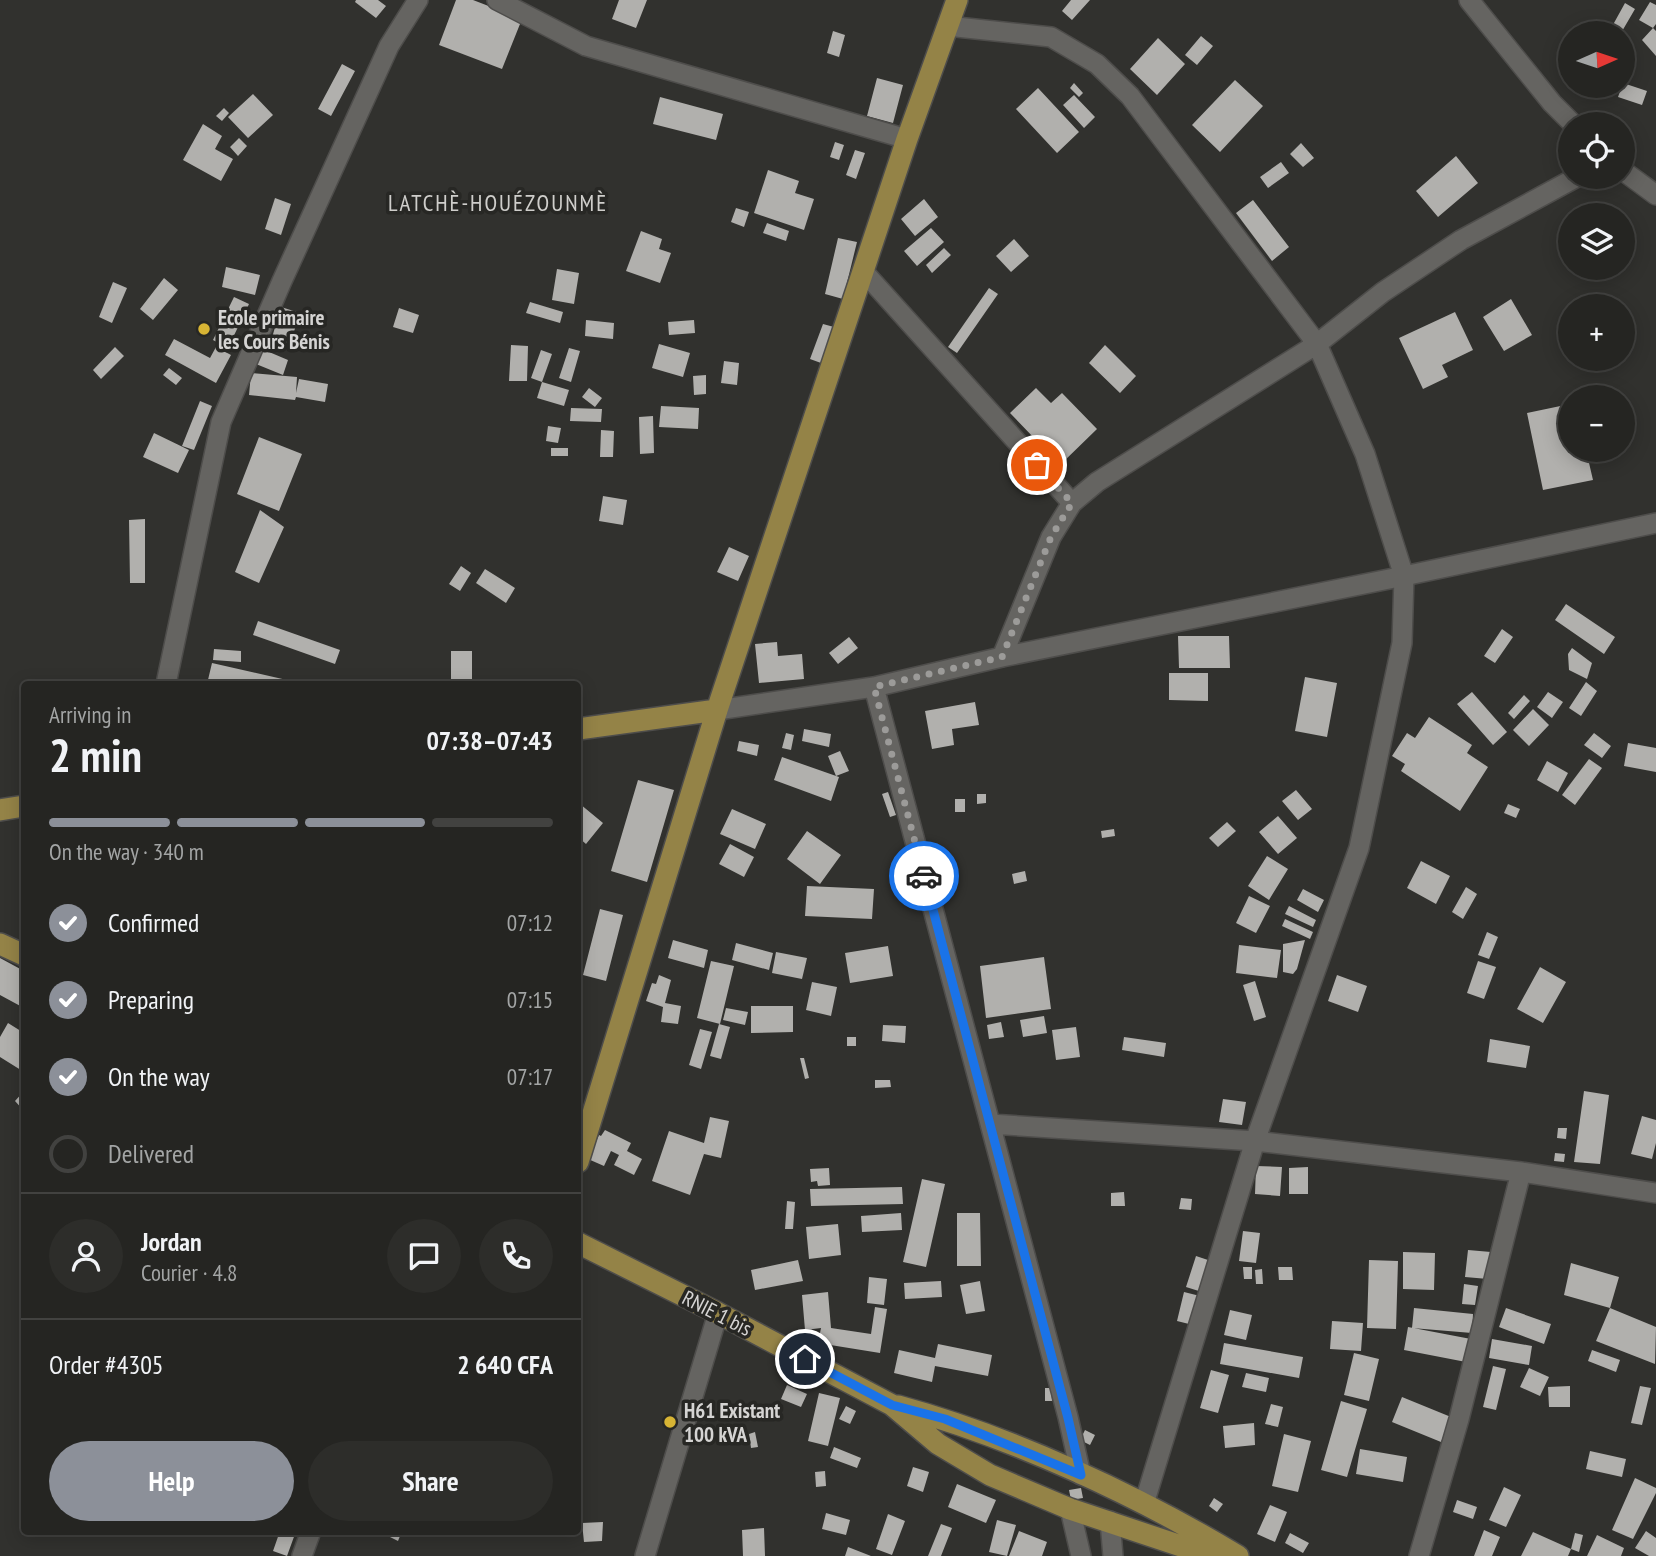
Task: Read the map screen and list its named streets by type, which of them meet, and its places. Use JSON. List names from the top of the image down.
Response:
{
  "streets": {
    "main road": ["RNIE 1 bis"]
  },
  "districts": ["LATCHÈ-HOUÉZOUNMÈ"],
  "places": ["Ecole primaire les Cours Bénis", "H61 Existant 100 kVA"],
  "north": "right",
  "page": {
    "map_buttons": ["+", "−"],
    "heading": ["2 min", "Arriving in", "07:38–07:43"],
    "panel": [
      "Jordan",
      "Courier · 4.8",
      "Order #4305",
      "2 640 CFA"
    ],
    "bar": "On the way · 340 m",
    "list": [
      ["Confirmed", "07:12"],
      ["Preparing", "07:15"],
      ["On the way", "07:17"],
      "Delivered"
    ],
    "buttons": ["Help", "Share"]
  }
}
